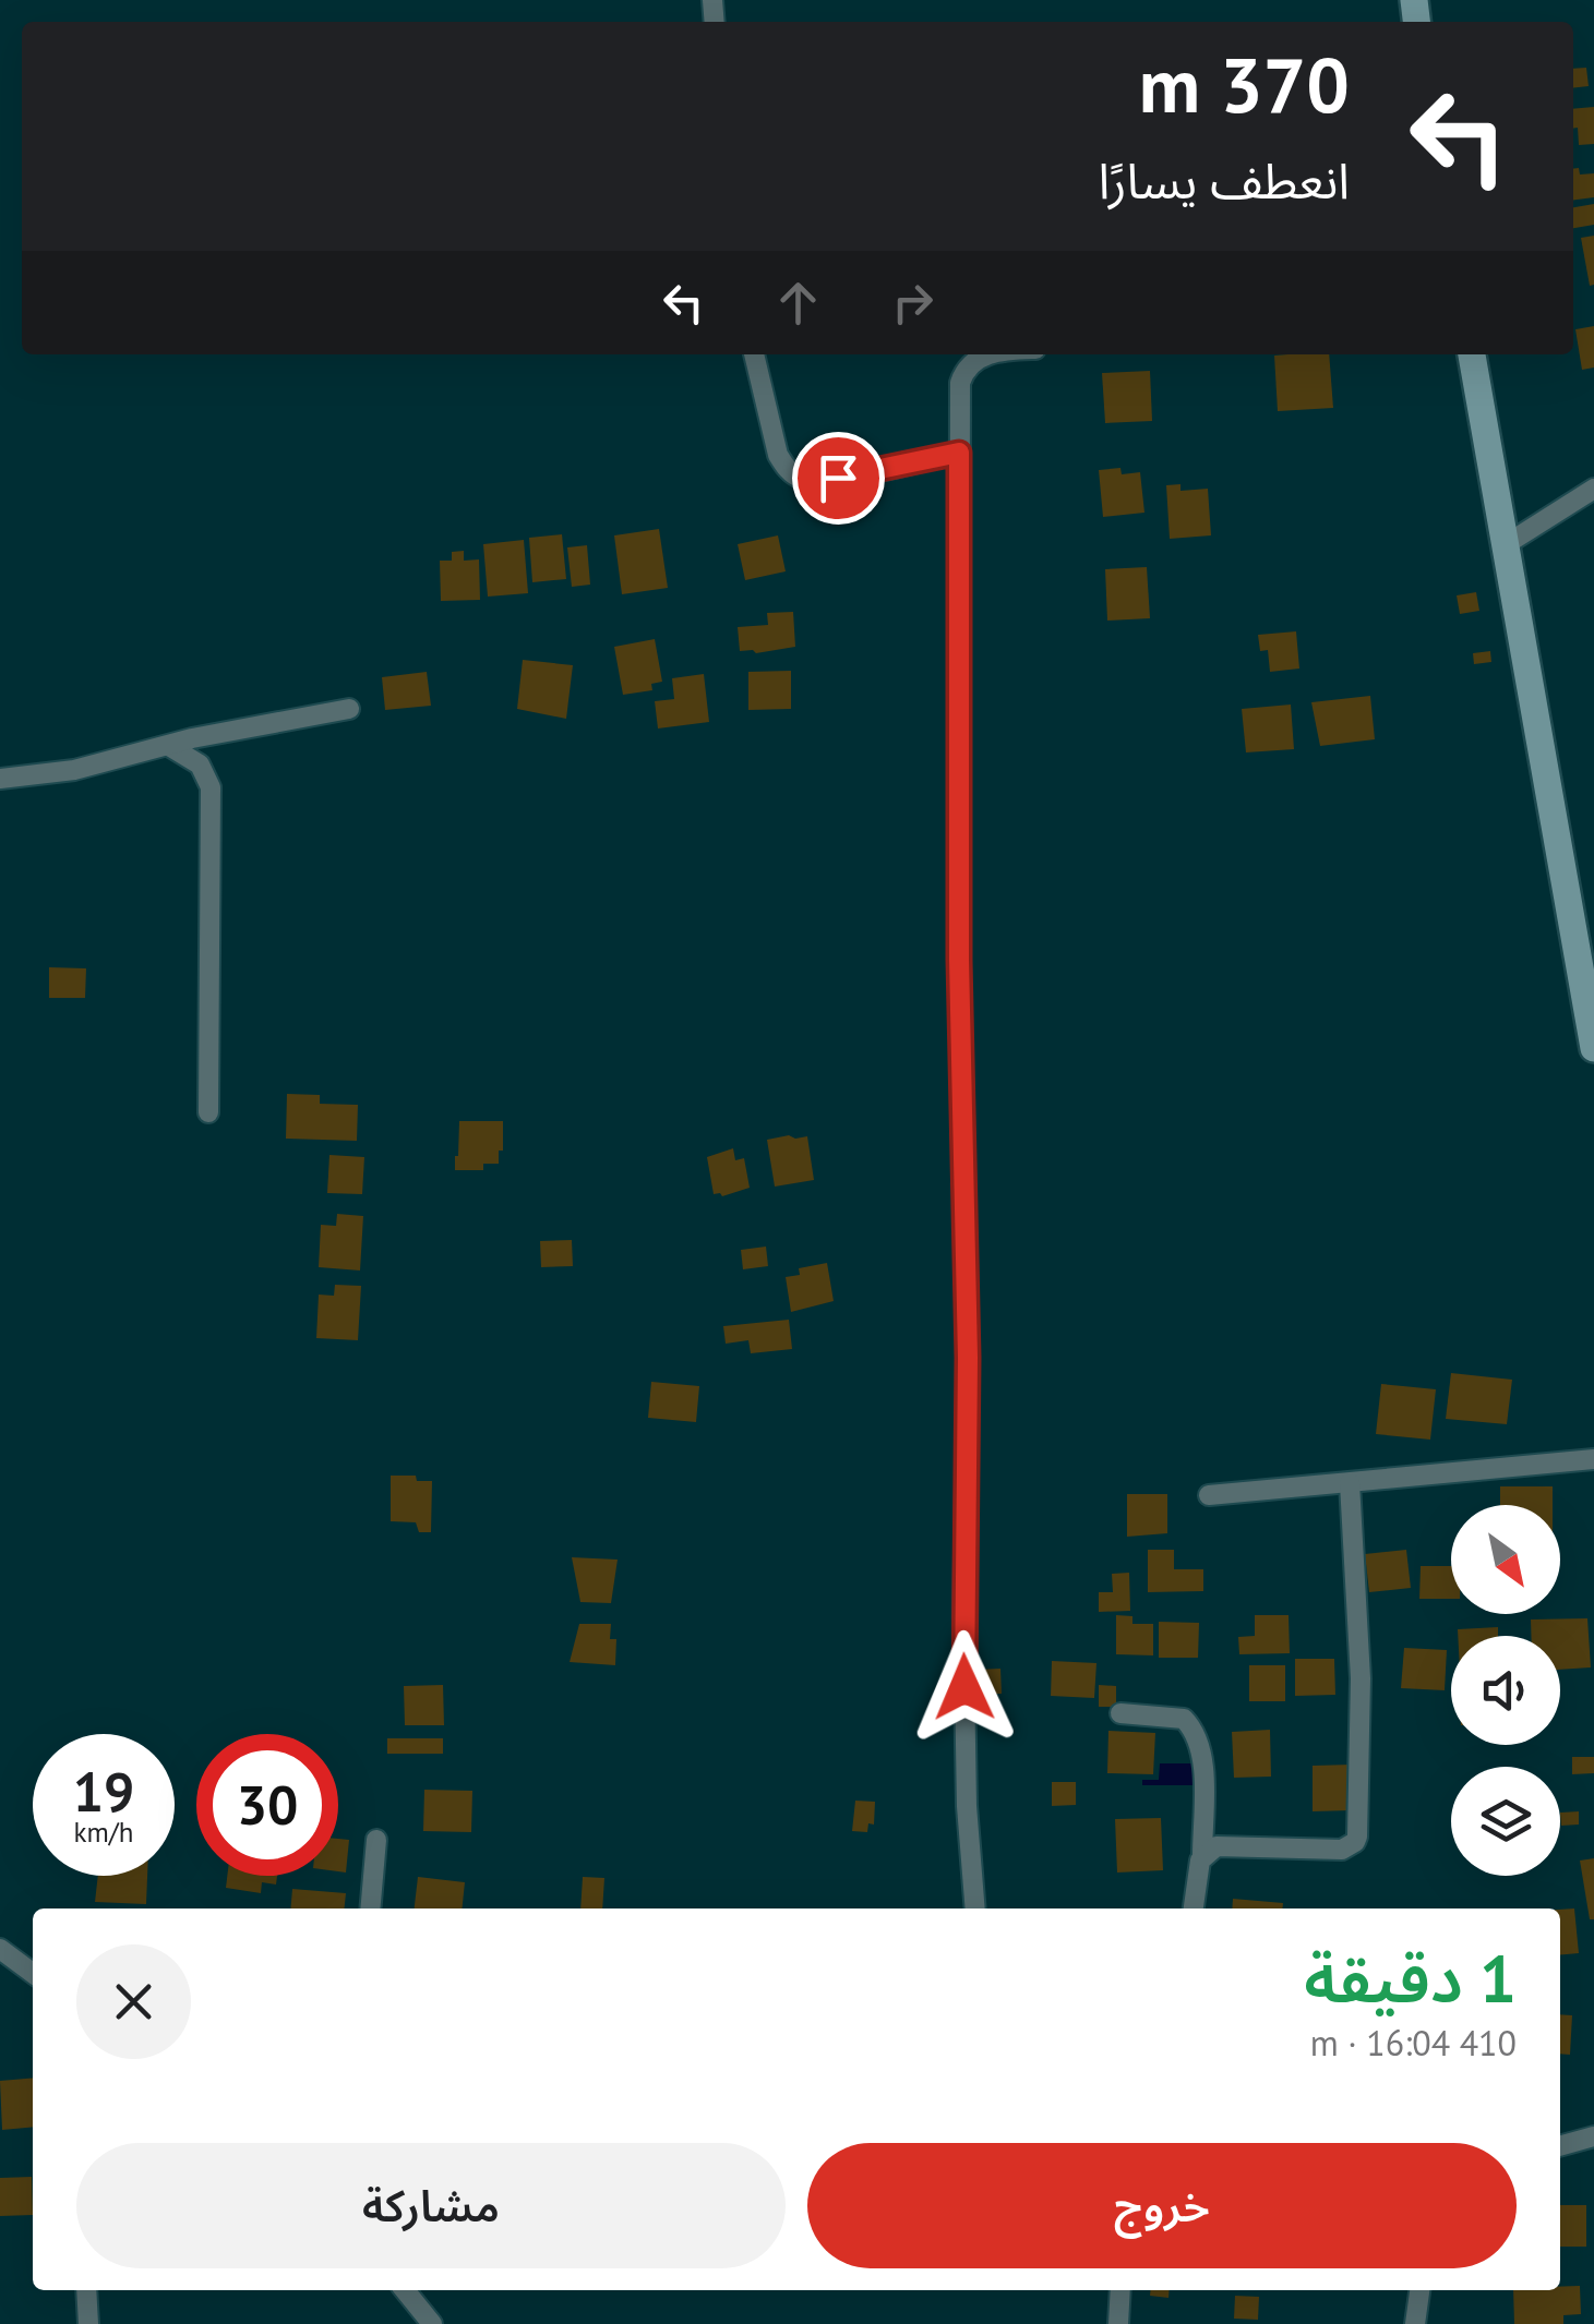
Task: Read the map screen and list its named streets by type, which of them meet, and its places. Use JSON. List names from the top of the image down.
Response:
{
  "north": "bottom right",
  "page": {
    "turn": ["370 m", "انعطف يسارًا"],
    "speed": "19 km/h",
    "limit": "30",
    "heading": ["1 دقيقة", "410 m · 16:04"],
    "buttons": ["خروج", "مشاركة"]
  }
}
